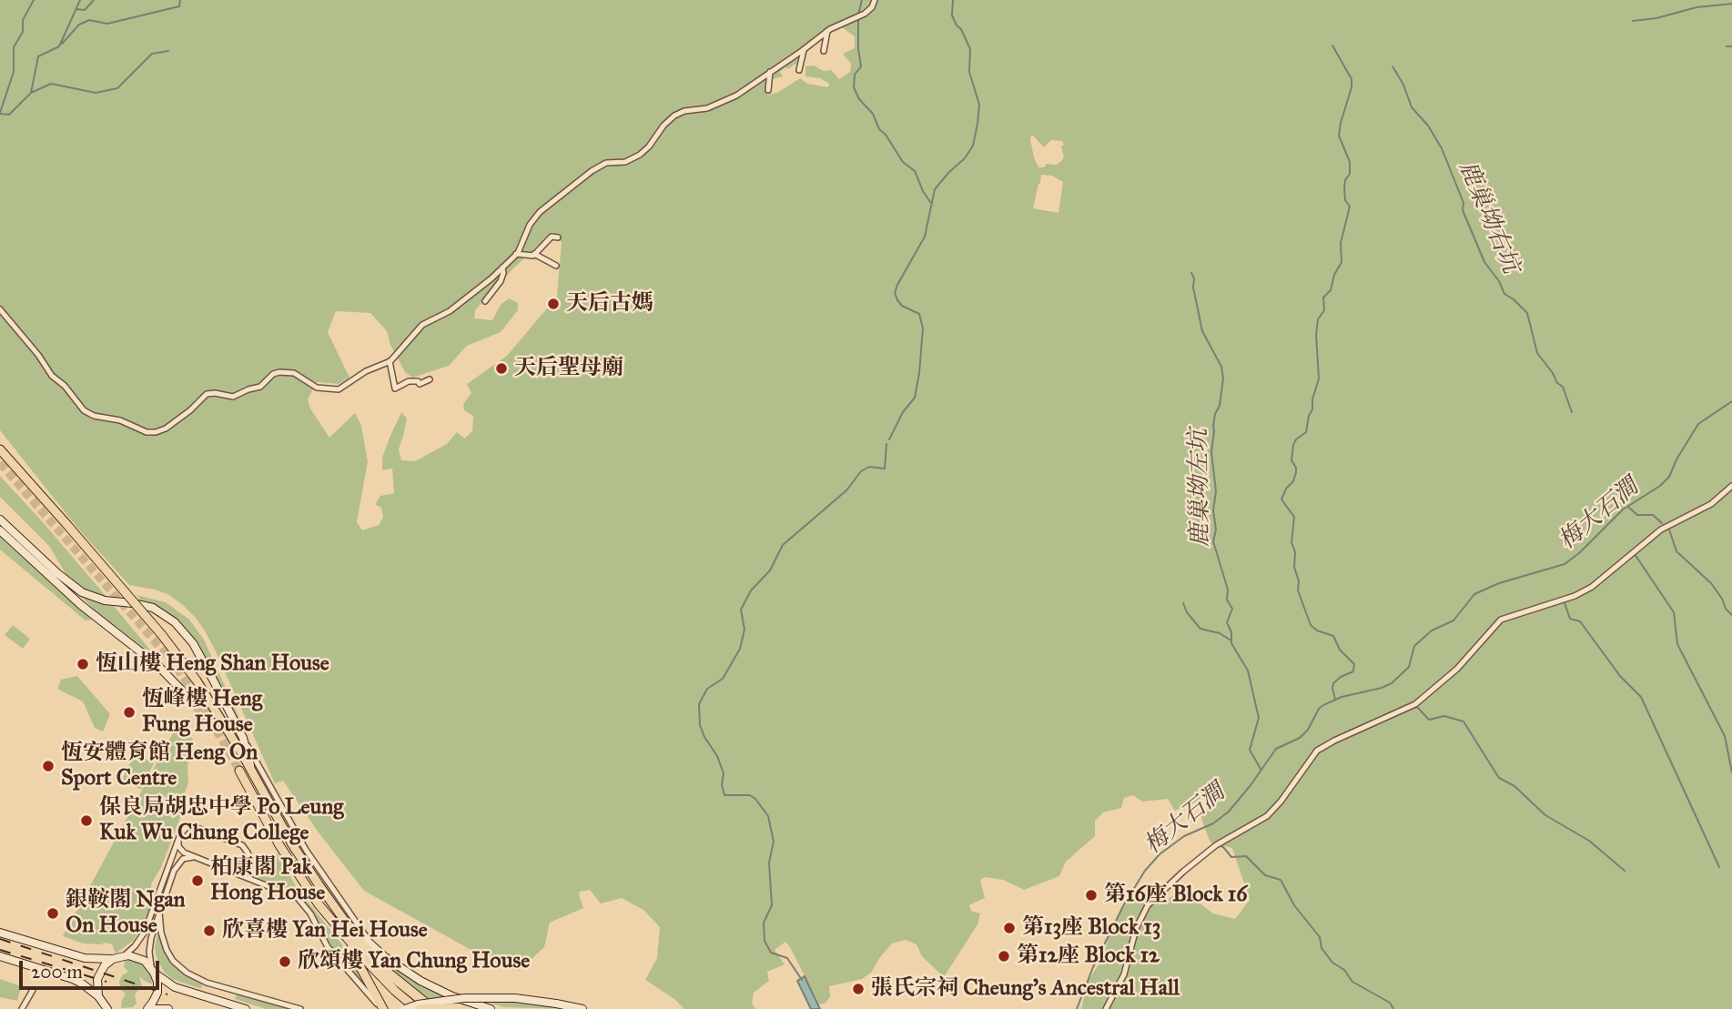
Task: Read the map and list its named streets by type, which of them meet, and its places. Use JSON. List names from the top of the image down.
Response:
{
  "water": ["鹿巢坳右坑", "鹿巢坳左坑", "梅大石澗"],
  "places": [
    "天后古媽",
    "天后聖母廟",
    "恆山樓 Heng Shan House",
    "恆峰樓 Heng Fung House",
    "恆安體育館 Heng On Sport Centre",
    "保良局胡忠中學 Po Leung Kuk Wu Chung College",
    "柏康閣 Pak Hong House",
    "第16座 Block 16",
    "銀鞍閣 Ngan On House",
    "第13座 Block 13",
    "欣喜樓 Yan Hei House",
    "第12座 Block 12",
    "欣頌樓 Yan Chung House",
    "張氏宗祠 Cheung's Ancestral Hall"
  ],
  "scale_bar": "200 m"
}
